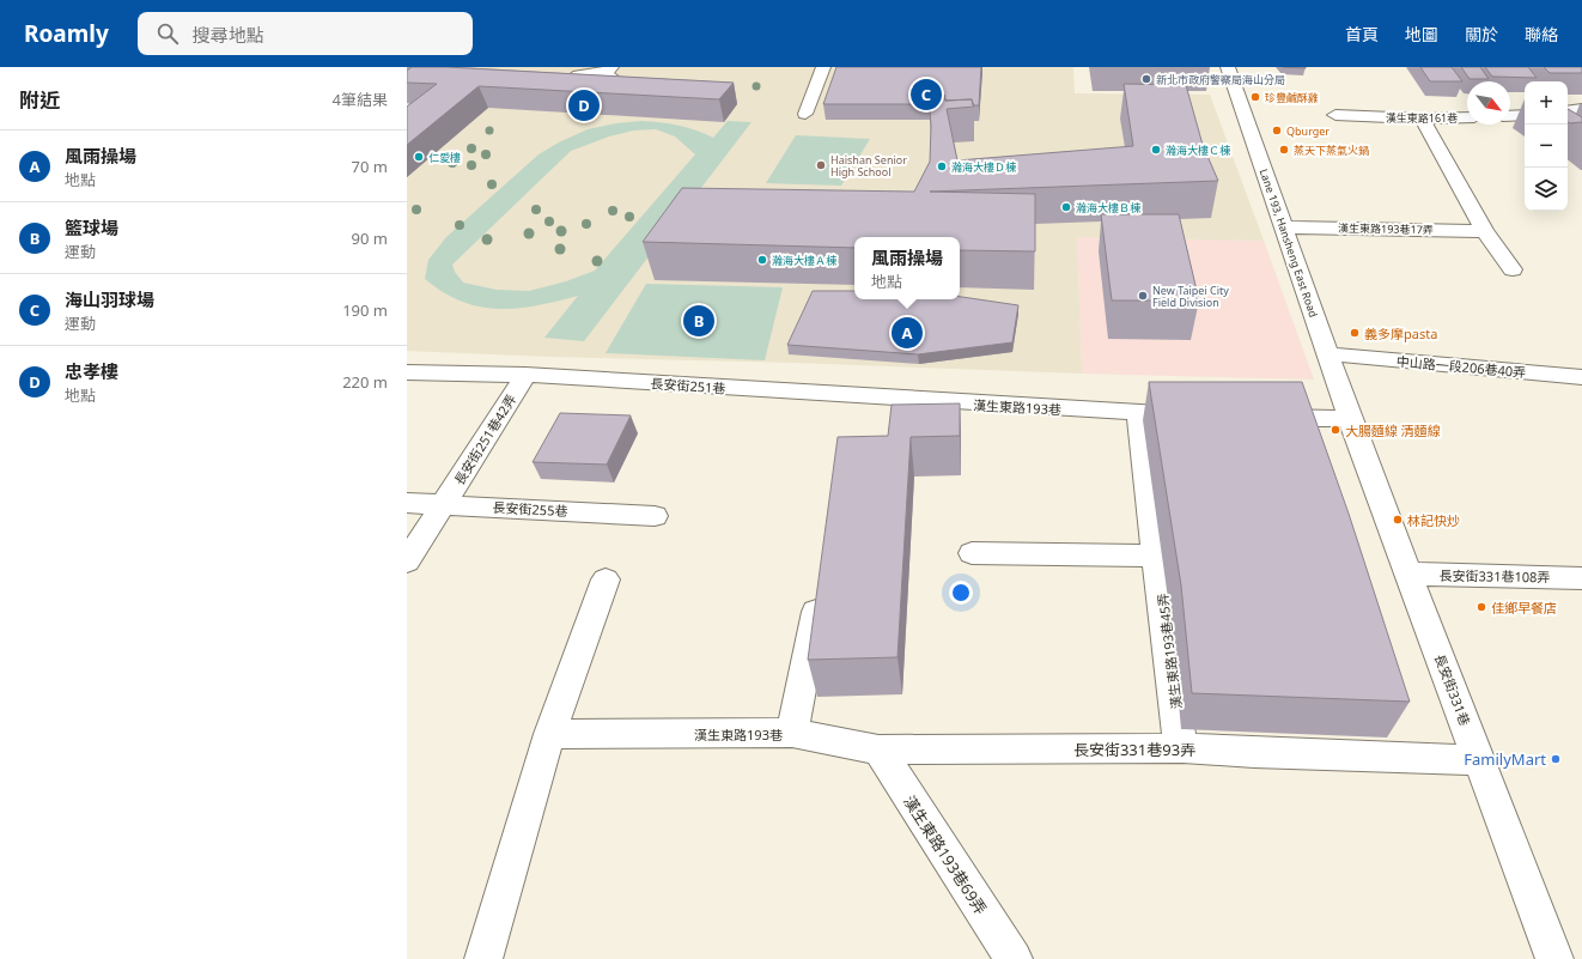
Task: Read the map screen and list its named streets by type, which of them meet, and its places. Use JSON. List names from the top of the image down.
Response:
{
  "streets": {
    "street": [
      "漢生東路161巷",
      "漢生東路193巷17弄",
      "Lane 193, Hansheng East Road",
      "中山路一段206巷40弄",
      "長安街251巷",
      "漢生東路193巷",
      "長安街251巷42弄",
      "長安街255巷",
      "長安街331巷108弄",
      "漢生東路193巷45弄",
      "長安街331巷",
      "長安街331巷93弄",
      "漢生東路193巷69弄"
    ]
  },
  "crossings": [
    ["漢生東路193巷17弄", "Lane 193, Hansheng East Road"],
    ["Lane 193, Hansheng East Road", "長安街331巷"],
    ["長安街251巷", "漢生東路193巷"],
    ["長安街251巷", "長安街251巷42弄"],
    ["漢生東路193巷", "漢生東路193巷45弄"],
    ["漢生東路193巷", "長安街331巷93弄"],
    ["長安街251巷42弄", "長安街255巷"],
    ["長安街331巷108弄", "長安街331巷"],
    ["漢生東路193巷45弄", "長安街331巷93弄"],
    ["長安街331巷", "長安街331巷93弄"],
    ["長安街331巷93弄", "漢生東路193巷69弄"]
  ],
  "places": [
    "新北市政府警察局海山分局",
    "珍豐鹹酥雞",
    "Qburger",
    "瀚海大樓Ｃ棟",
    "蒸天下蒸氣火鍋",
    "仁愛樓",
    "Haishan Senior High School",
    "瀚海大樓Ｄ棟",
    "瀚海大樓Ｂ棟",
    "瀚海大樓Ａ棟",
    "New Taipei City Field Division",
    "義多摩pasta",
    "大腸麵線 清麵線",
    "林記快炒",
    "佳鄉早餐店",
    "FamilyMart"
  ],
  "north": "bottom right",
  "page": {
    "header": "Roamly",
    "search": "搜尋地點",
    "nav": [
      "首頁",
      "地圖",
      "關於",
      "聯絡"
    ],
    "heading": ["附近", "4筆結果"],
    "pins": [
      "C",
      "D",
      "B",
      "A"
    ],
    "map_buttons": ["+", "−"],
    "list": [
      {
        "mark": "A",
        "name": "風雨操場",
        "note": "地點",
        "value": "70 m"
      },
      {
        "mark": "B",
        "name": "籃球場",
        "note": "運動",
        "value": "90 m"
      },
      {
        "mark": "C",
        "name": "海山羽球場",
        "note": "運動",
        "value": "190 m"
      },
      {
        "mark": "D",
        "name": "忠孝樓",
        "note": "地點",
        "value": "220 m"
      }
    ],
    "popup": ["風雨操場", "地點"]
  }
}
